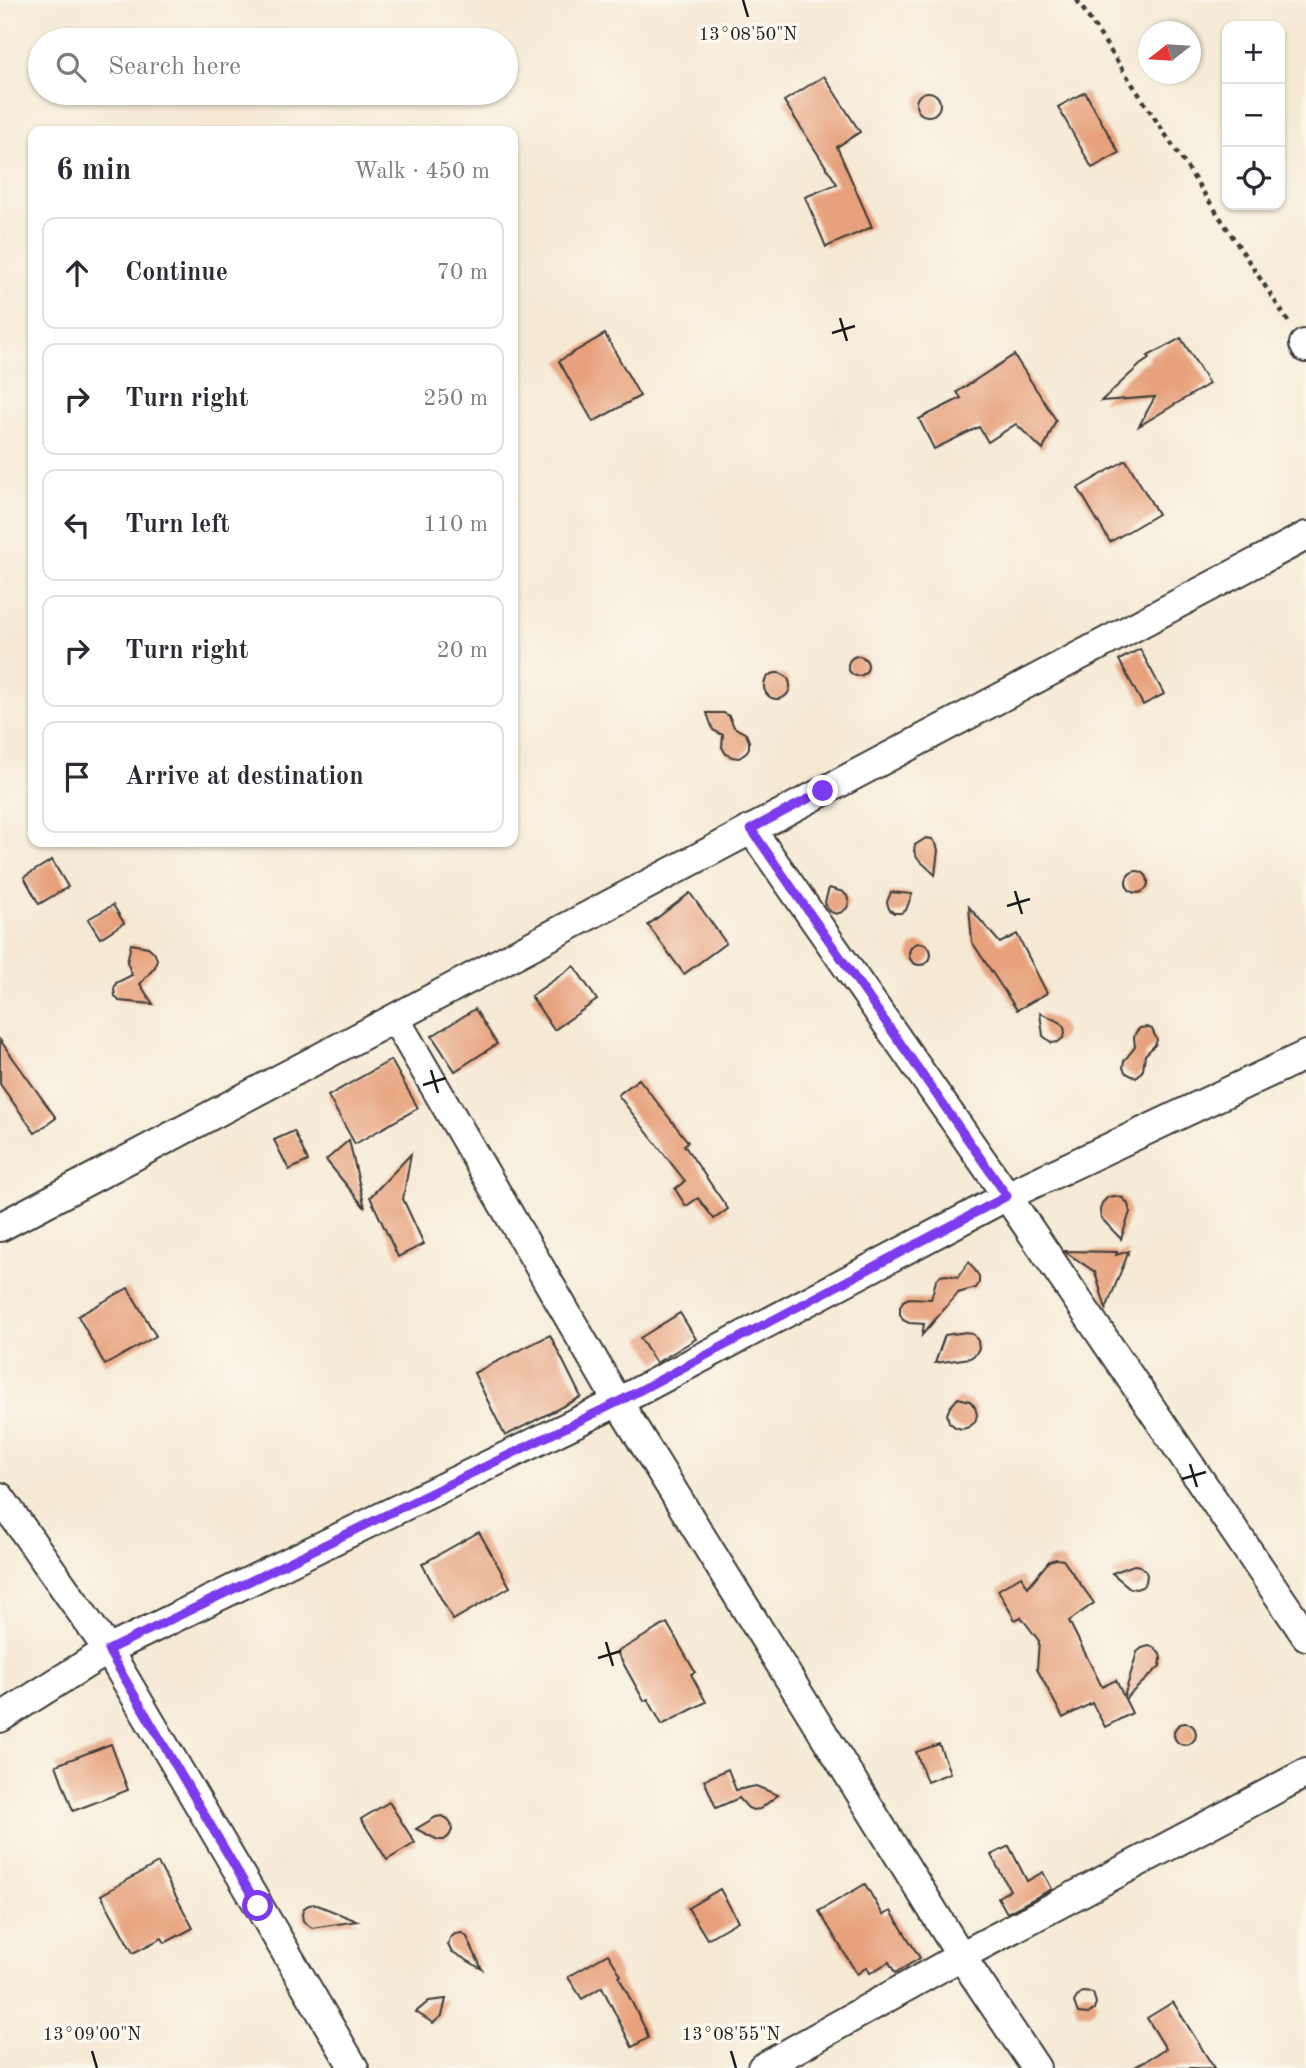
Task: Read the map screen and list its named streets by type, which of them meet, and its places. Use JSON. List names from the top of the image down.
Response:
{
  "north": "left",
  "page": {
    "map_buttons": ["+", "−"],
    "search": "Search here",
    "heading": ["6 min", "Walk · 450 m"],
    "list": [
      ["Continue", "70 m"],
      ["Turn right", "250 m"],
      ["Turn left", "110 m"],
      ["Turn right", "20 m"],
      "Arrive at destination"
    ]
  },
  "coordinates": ["13°08'50\"N", "13°09'00\"N", "13°08'55\"N"]
}
